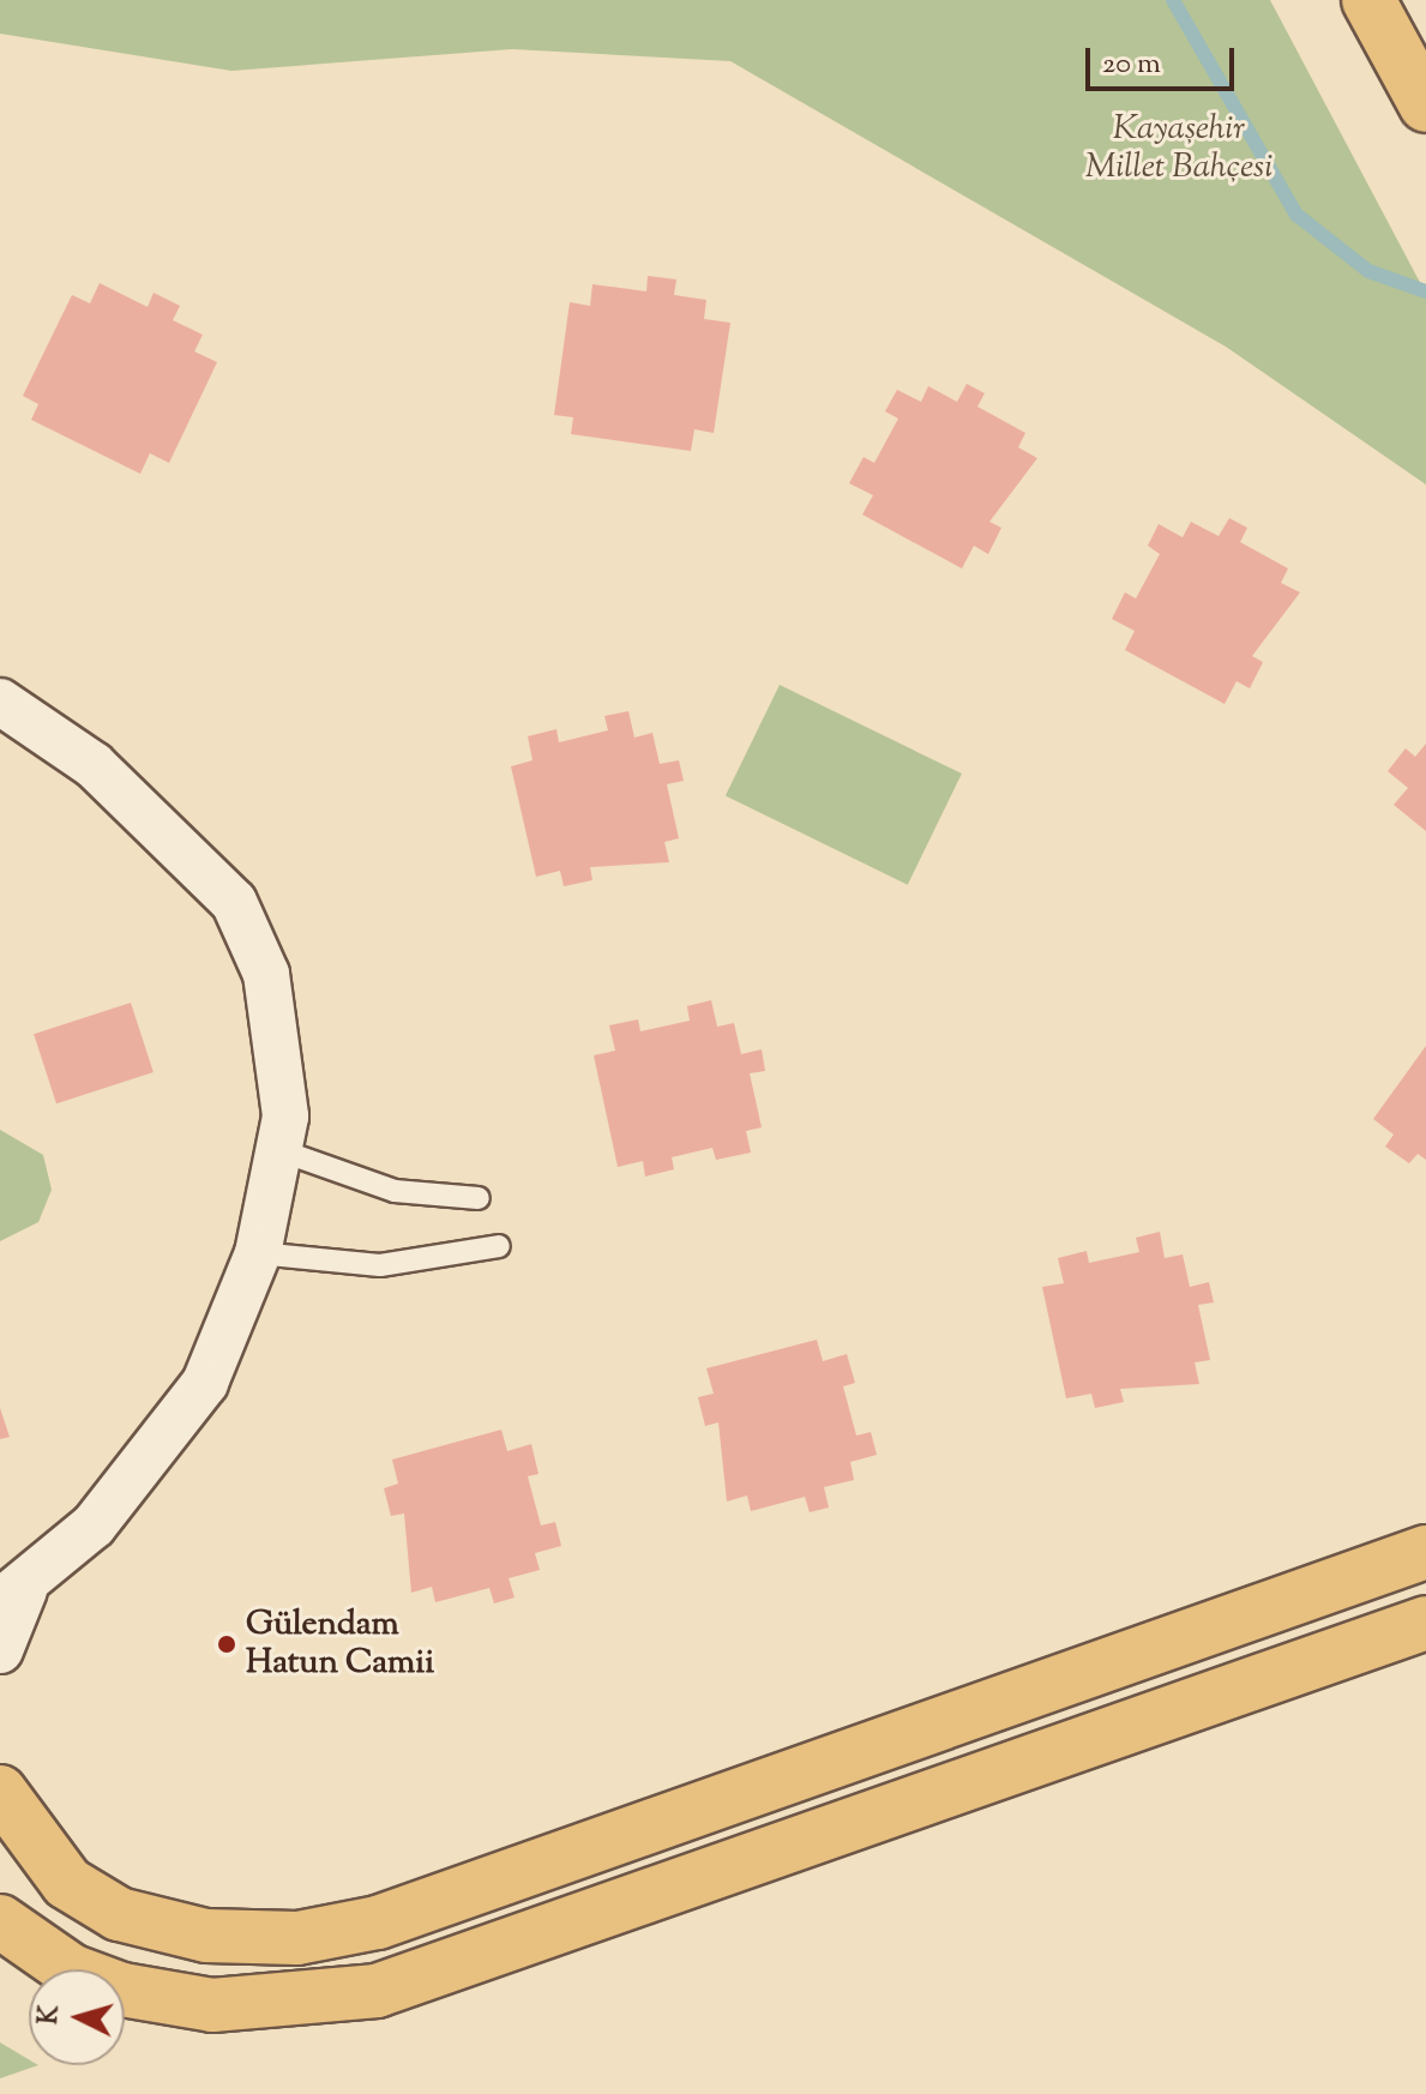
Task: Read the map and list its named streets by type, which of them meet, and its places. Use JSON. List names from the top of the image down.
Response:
{
  "parks": ["Kayaşehir Millet Bahçesi"],
  "places": ["Gülendam Hatun Camii"],
  "scale_bar": "20 m",
  "north": "left"
}
